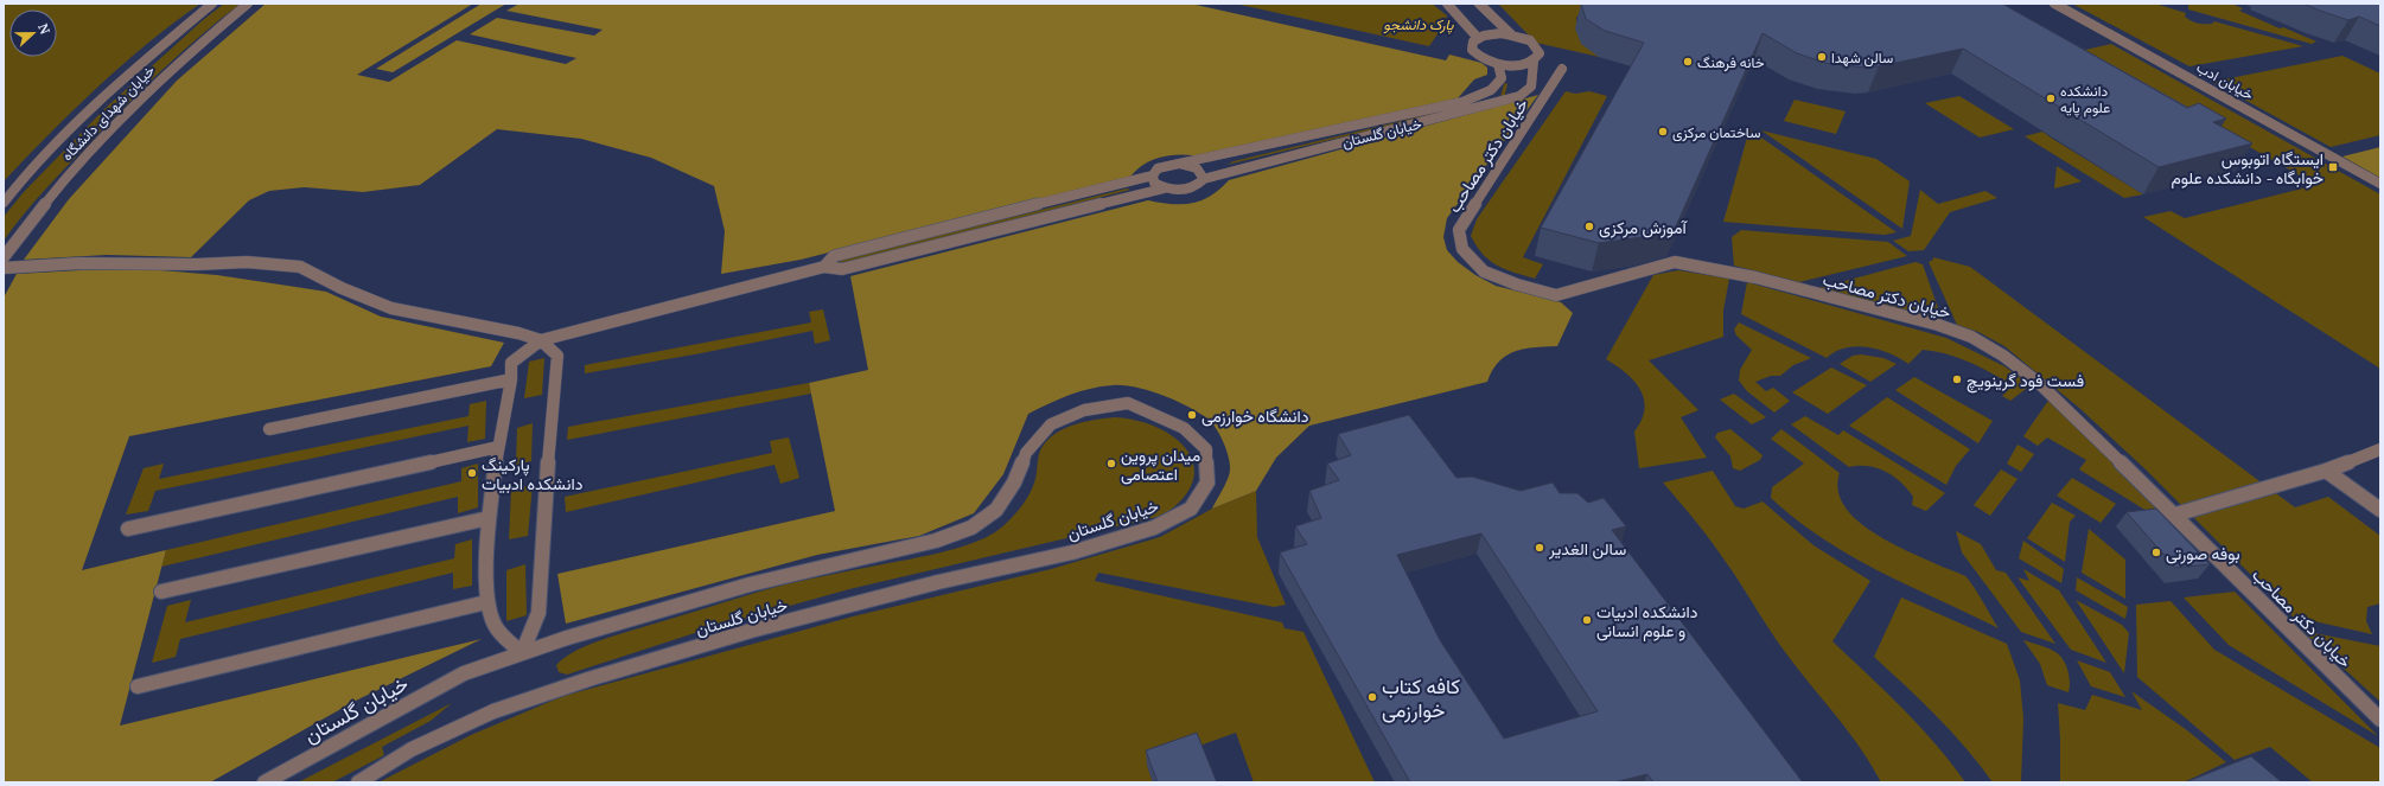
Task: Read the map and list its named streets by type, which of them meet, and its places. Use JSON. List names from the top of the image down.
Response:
{
  "streets": {
    "lane": [
      "خیابان ادب",
      "خیابان شهدای دانشگاه",
      "خیابان گلستان",
      "خیابان دکتر مصاحب"
    ]
  },
  "parks": ["پارک دانشجو"],
  "places": {
    "other": [
      "سالن شهدا",
      "خانه فرهنگ",
      "دانشکده علوم پایه",
      "ساختمان مرکزی",
      "آموزش مرکزی",
      "فست فود گرینویچ",
      "دانشگاه خوارزمی",
      "میدان پروین اعتصامی",
      "پارکینگ دانشکده ادبیات",
      "سالن الغدیر",
      "بوفه صورتی",
      "دانشکده ادبیات و علوم انسانی",
      "کافه کتاب خوارزمی"
    ],
    "transit": ["ایستگاه اتوبوس خوابگاه - دانشکده علوم"]
  },
  "north": "right"
}
